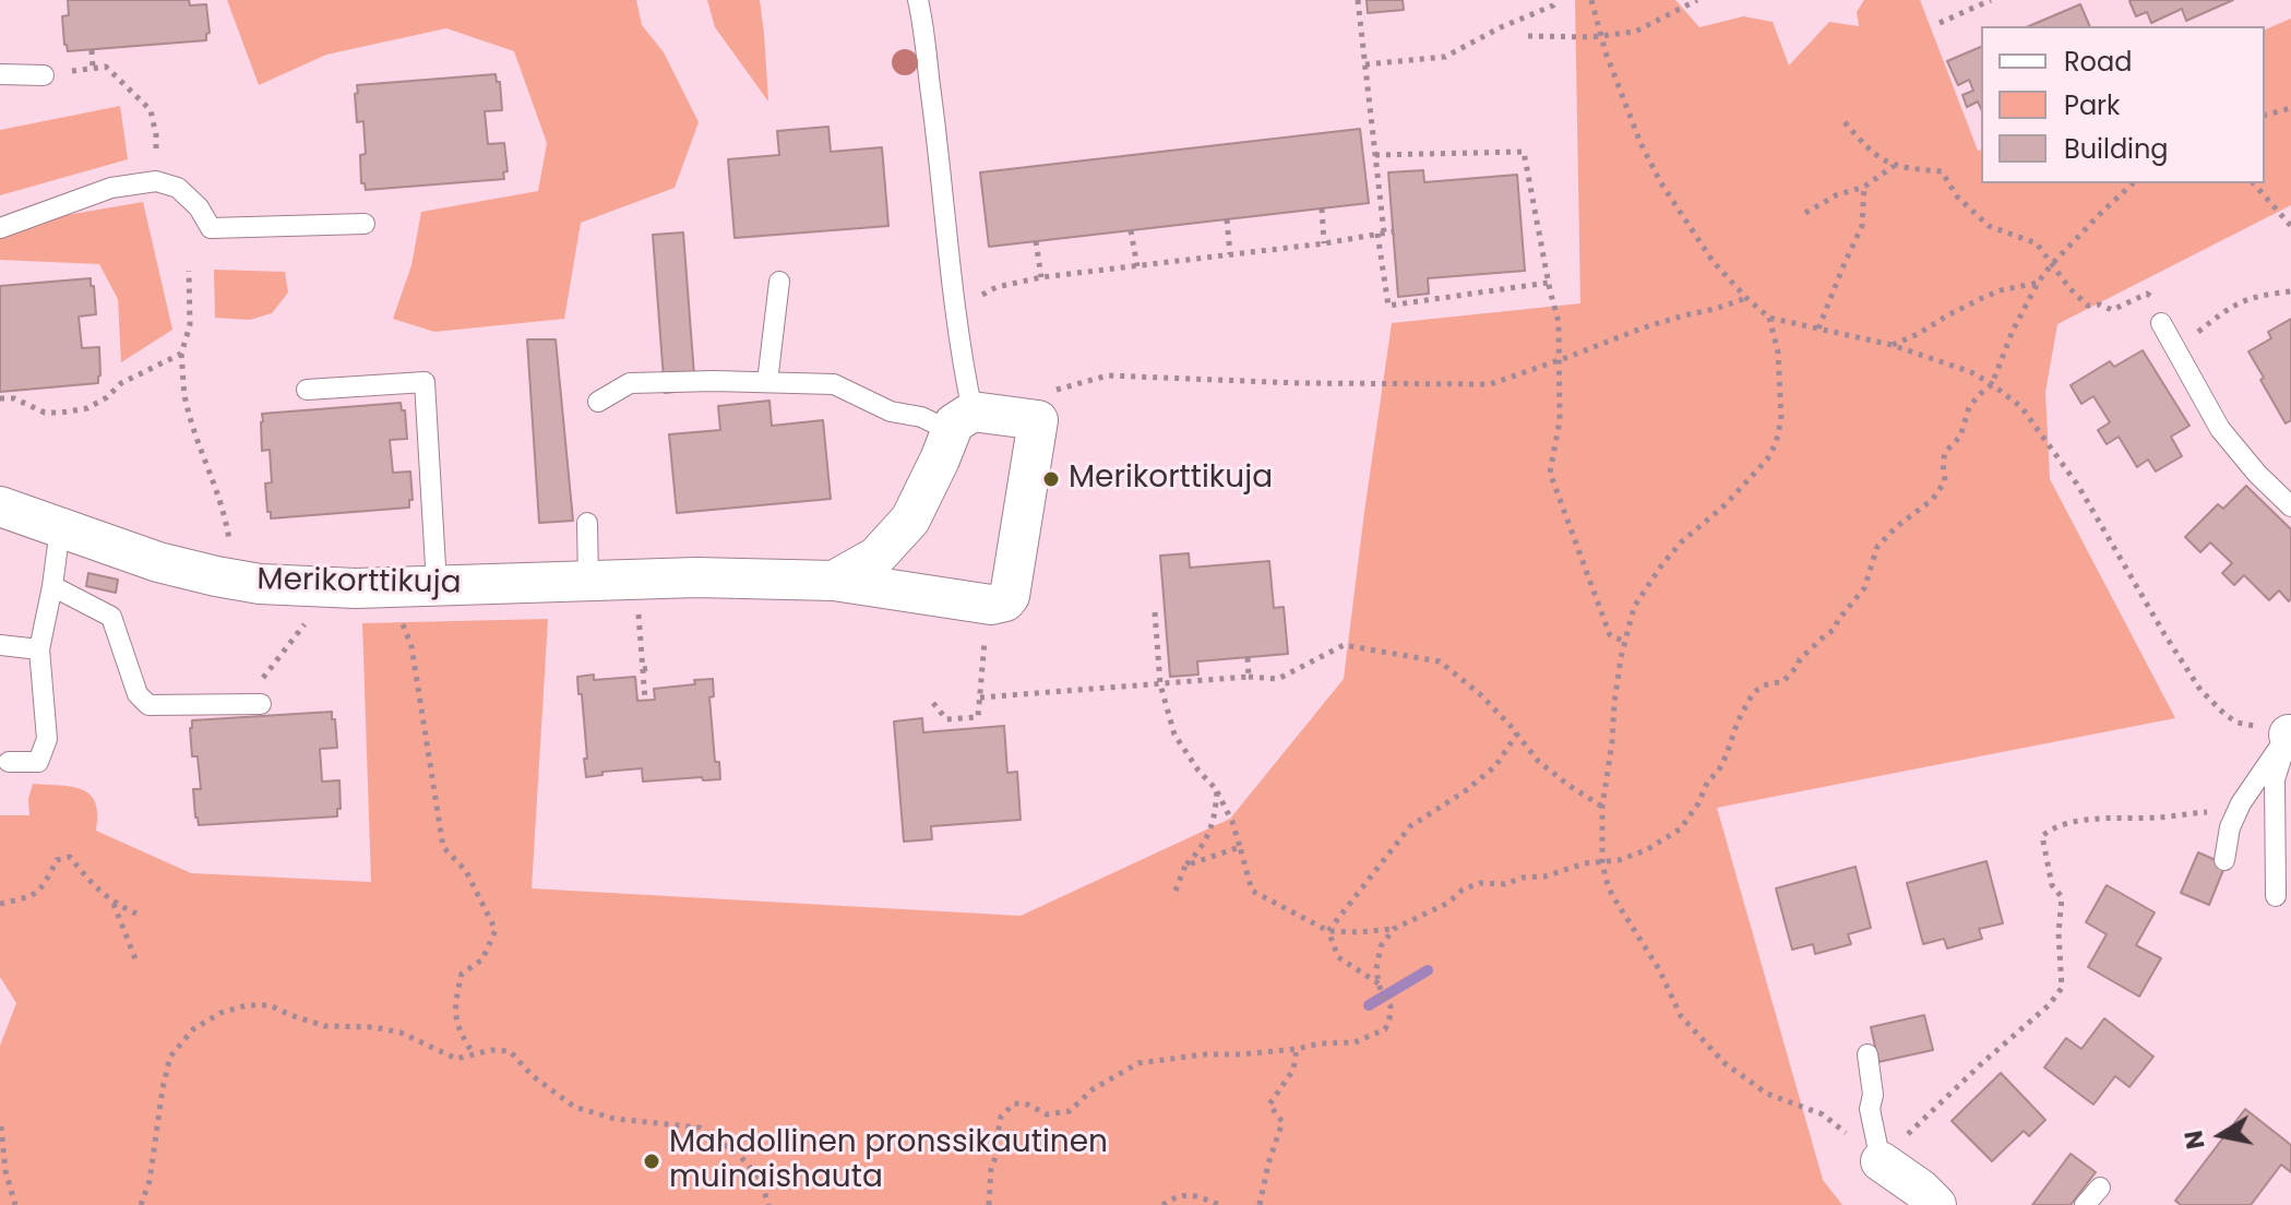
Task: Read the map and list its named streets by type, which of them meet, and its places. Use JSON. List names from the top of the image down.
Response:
{
  "streets": {
    "street": ["Merikorttikuja"]
  },
  "places": ["Merikorttikuja", "Mahdollinen pronssikautinen muinaishauta"],
  "legend": ["Road", "Park", "Building"],
  "north": "left"
}
